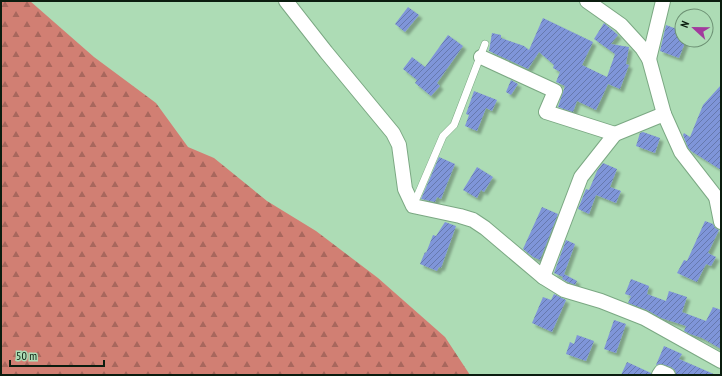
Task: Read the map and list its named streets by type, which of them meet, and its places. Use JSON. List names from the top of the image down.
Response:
{
  "scale_bar": "50 m",
  "north": "left"
}
